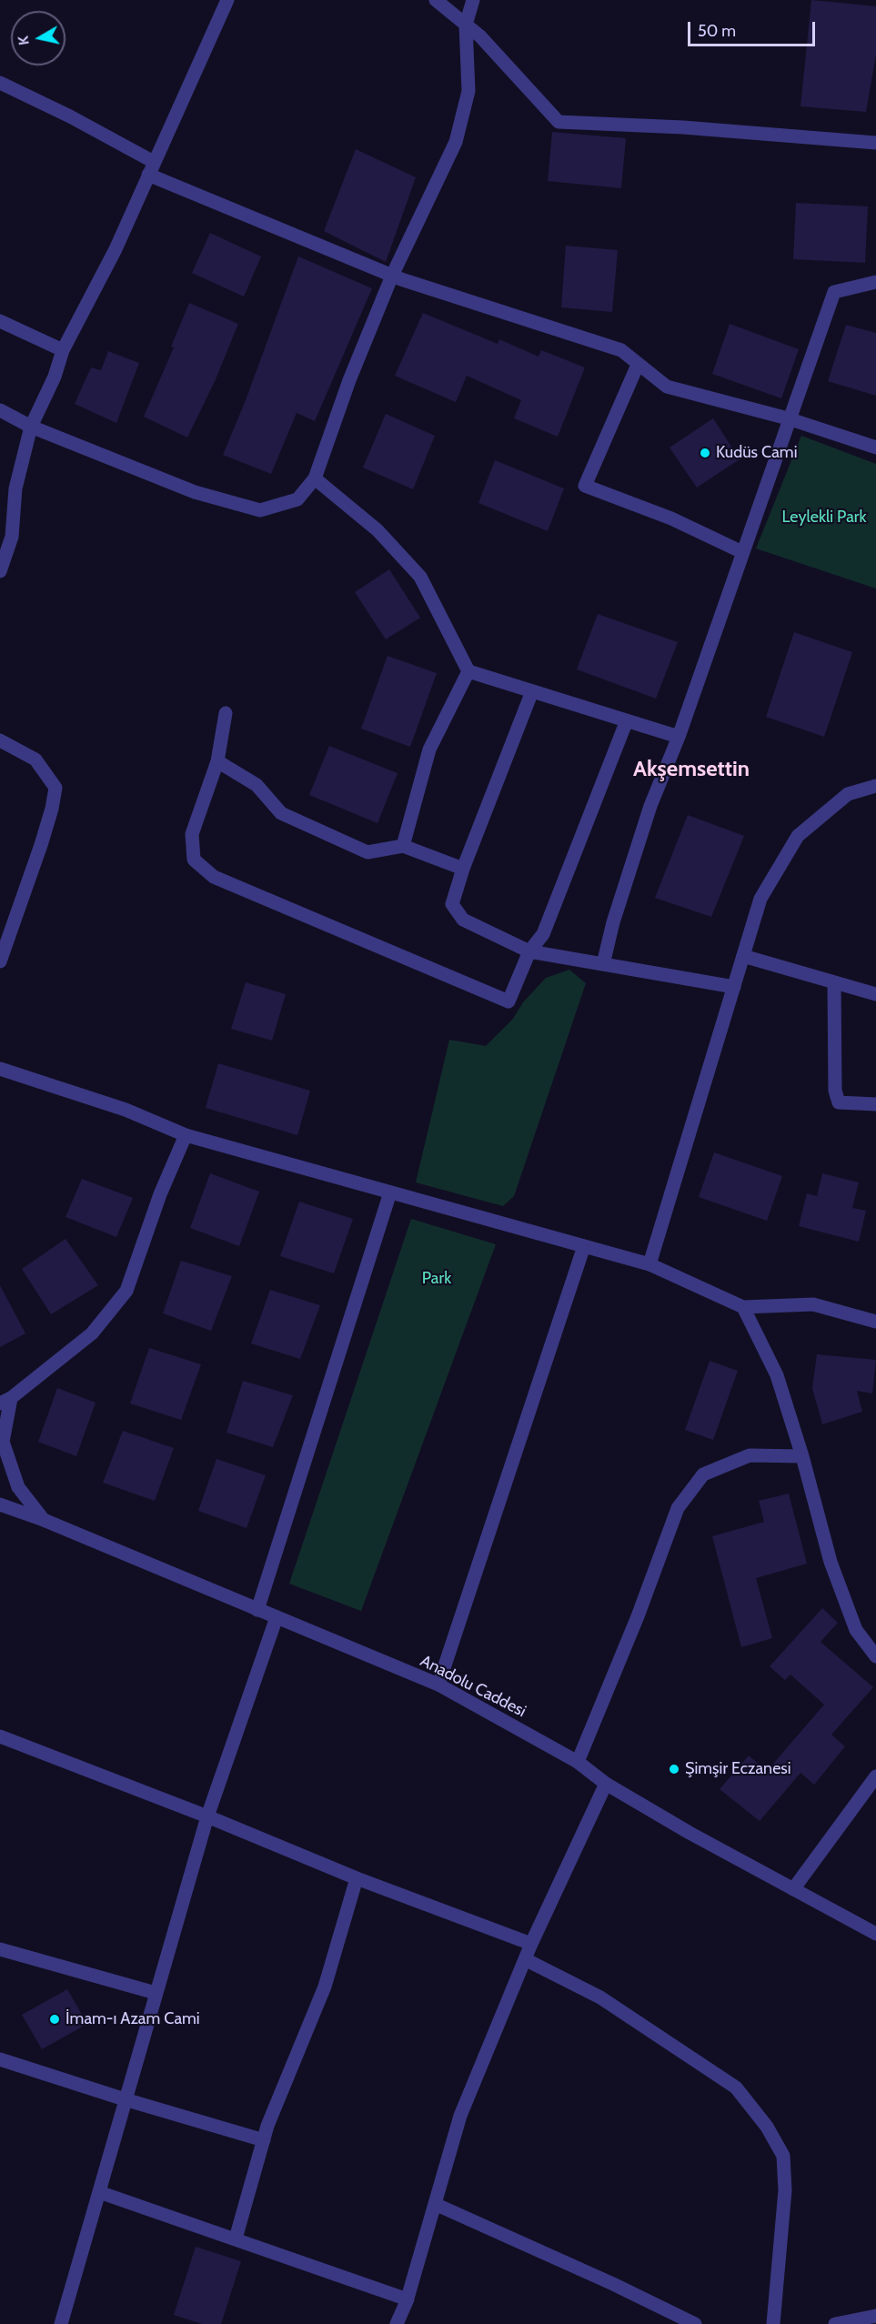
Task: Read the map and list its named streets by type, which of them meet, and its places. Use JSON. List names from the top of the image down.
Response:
{
  "streets": {
    "street": ["Anadolu Caddesi"]
  },
  "districts": ["Akşemsettin"],
  "parks": ["Leylekli Park", "Park"],
  "places": ["Kudüs Cami", "Şimşir Eczanesi", "İmam-ı Azam Cami"],
  "scale_bar": "50 m",
  "north": "left"
}
